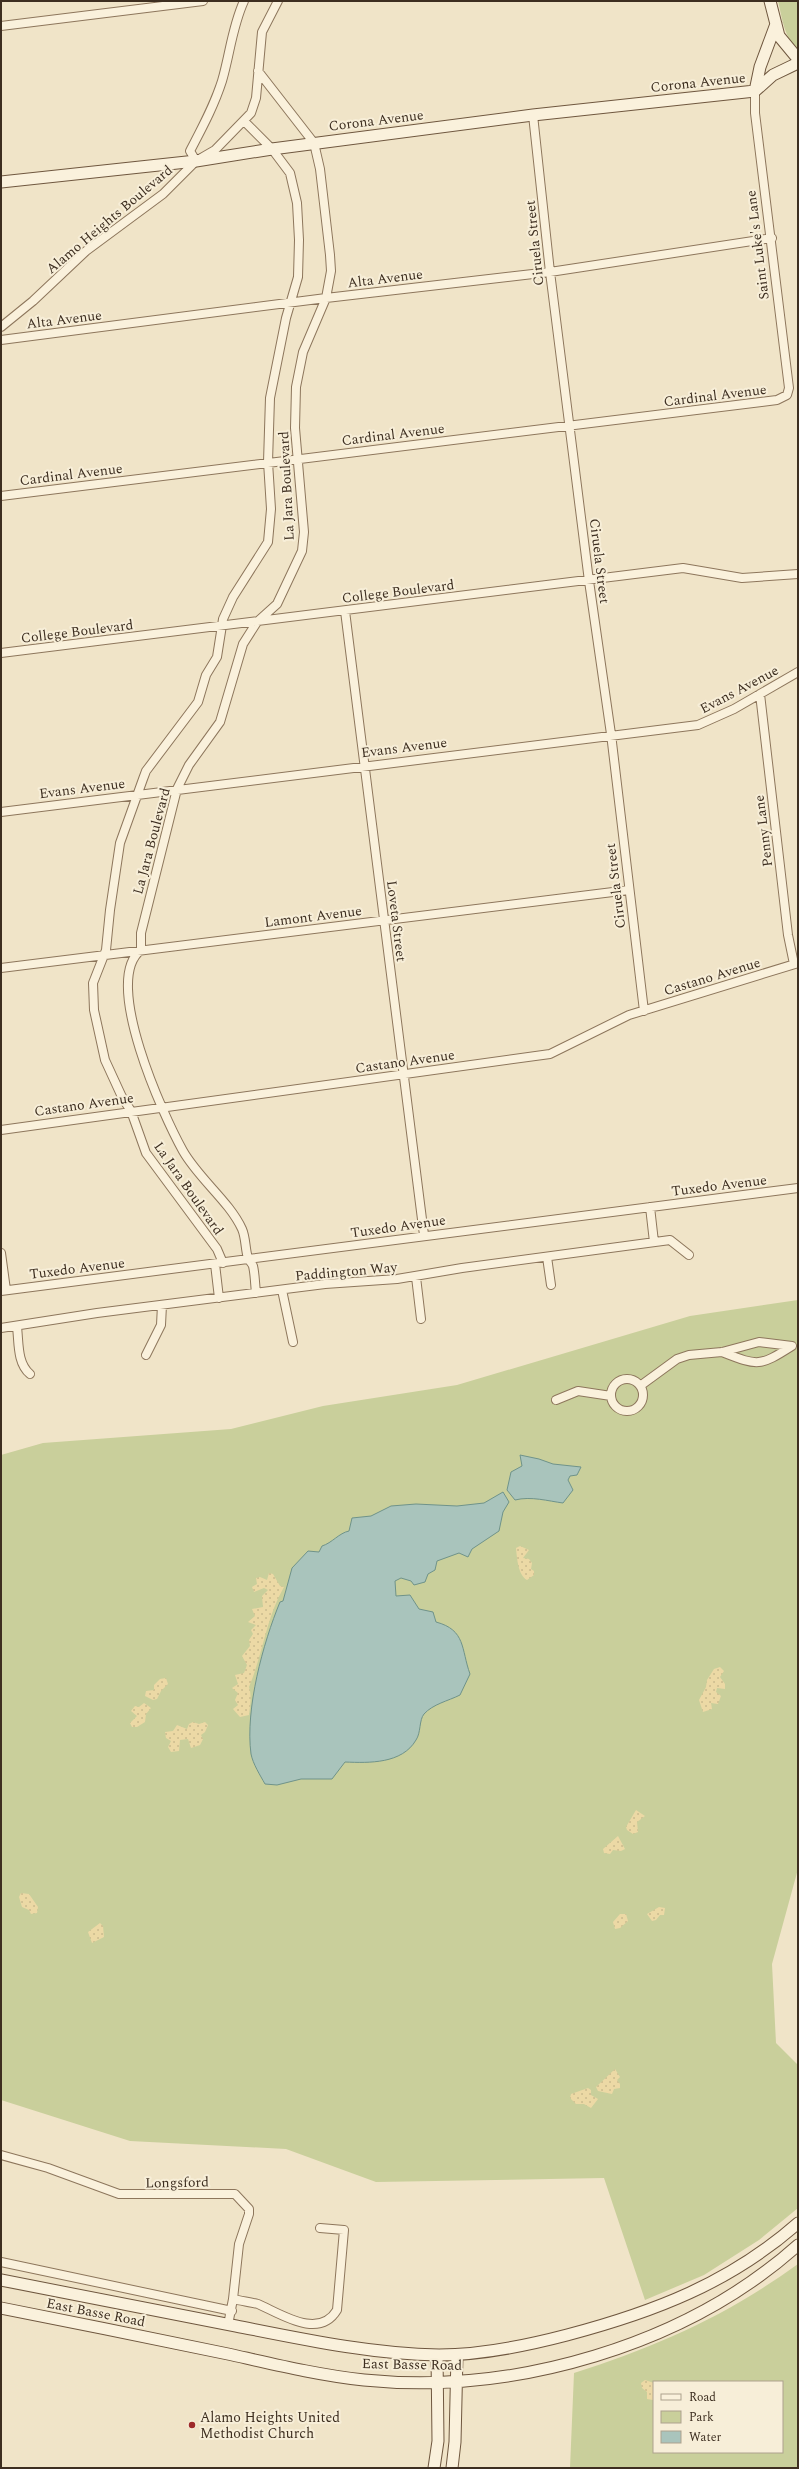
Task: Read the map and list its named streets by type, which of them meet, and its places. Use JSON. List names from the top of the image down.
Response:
{
  "streets": {
    "main road": ["Corona Avenue", "Saint Luke's Lane", "East Basse Road"],
    "street": [
      "Alamo Heights Boulevard",
      "Ciruela Street",
      "Alta Avenue",
      "Cardinal Avenue",
      "La Jara Boulevard",
      "College Boulevard",
      "Evans Avenue",
      "Penny Lane",
      "Lamont Avenue",
      "Loveta Street",
      "Castano Avenue",
      "Tuxedo Avenue",
      "Paddington Way",
      "Longsford"
    ]
  },
  "crossings": [
    ["Corona Avenue", "Alamo Heights Boulevard"],
    ["Corona Avenue", "Ciruela Street"],
    ["Corona Avenue", "Saint Luke's Lane"],
    ["Corona Avenue", "La Jara Boulevard"],
    ["Alamo Heights Boulevard", "La Jara Boulevard"],
    ["Ciruela Street", "Alta Avenue"],
    ["Ciruela Street", "Cardinal Avenue"],
    ["Ciruela Street", "College Boulevard"],
    ["Ciruela Street", "Evans Avenue"],
    ["Ciruela Street", "Lamont Avenue"],
    ["Ciruela Street", "Castano Avenue"],
    ["Saint Luke's Lane", "Alta Avenue"],
    ["Saint Luke's Lane", "Cardinal Avenue"],
    ["Alta Avenue", "La Jara Boulevard"],
    ["Cardinal Avenue", "La Jara Boulevard"],
    ["La Jara Boulevard", "College Boulevard"],
    ["La Jara Boulevard", "Evans Avenue"],
    ["La Jara Boulevard", "Lamont Avenue"],
    ["La Jara Boulevard", "Castano Avenue"],
    ["La Jara Boulevard", "Tuxedo Avenue"],
    ["La Jara Boulevard", "Paddington Way"],
    ["College Boulevard", "Loveta Street"],
    ["Evans Avenue", "Penny Lane"],
    ["Evans Avenue", "Loveta Street"],
    ["Penny Lane", "Castano Avenue"],
    ["Lamont Avenue", "Loveta Street"],
    ["Loveta Street", "Castano Avenue"],
    ["Loveta Street", "Tuxedo Avenue"],
    ["Longsford", "East Basse Road"]
  ],
  "places": ["Alamo Heights United Methodist Church"],
  "legend": ["Road", "Park", "Water"]
}
